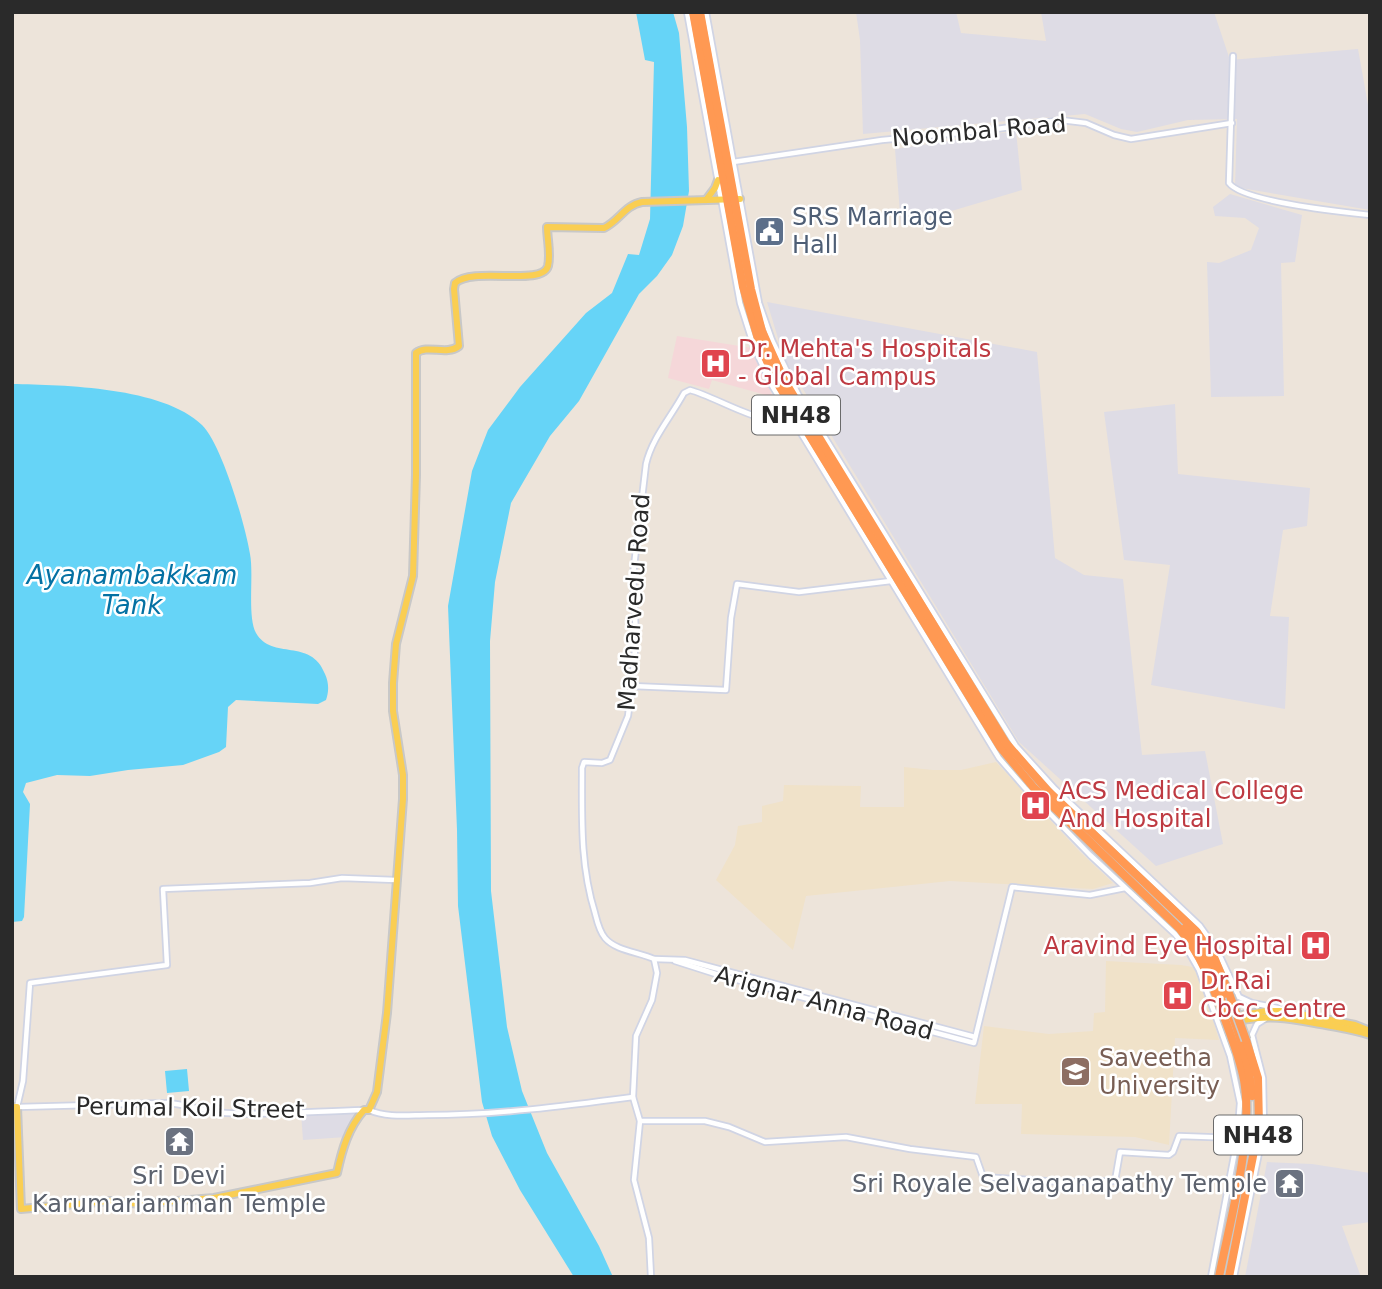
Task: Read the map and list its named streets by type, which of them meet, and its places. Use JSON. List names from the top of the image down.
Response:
{
  "streets": {
    "highway": ["NH48"],
    "street": [
      "Noombal Road",
      "Madharvedu Road",
      "Arignar Anna Road",
      "Perumal Koil Street"
    ]
  },
  "crossings": [
    ["Noombal Road", "NH48"],
    ["NH48", "Madharvedu Road"],
    ["Madharvedu Road", "Arignar Anna Road"]
  ],
  "water": ["Ayanambakkam Tank"],
  "places": {
    "public building": ["SRS Marriage Hall"],
    "hospital": [
      "Dr. Mehta's Hospitals - Global Campus",
      "ACS Medical College And Hospital",
      "Aravind Eye Hospital",
      "Dr.Rai Cbcc Centre"
    ],
    "school or university": ["Saveetha University"],
    "temple": ["Sri Devi Karumariamman Temple", "Sri Royale Selvaganapathy Temple"]
  }
}
